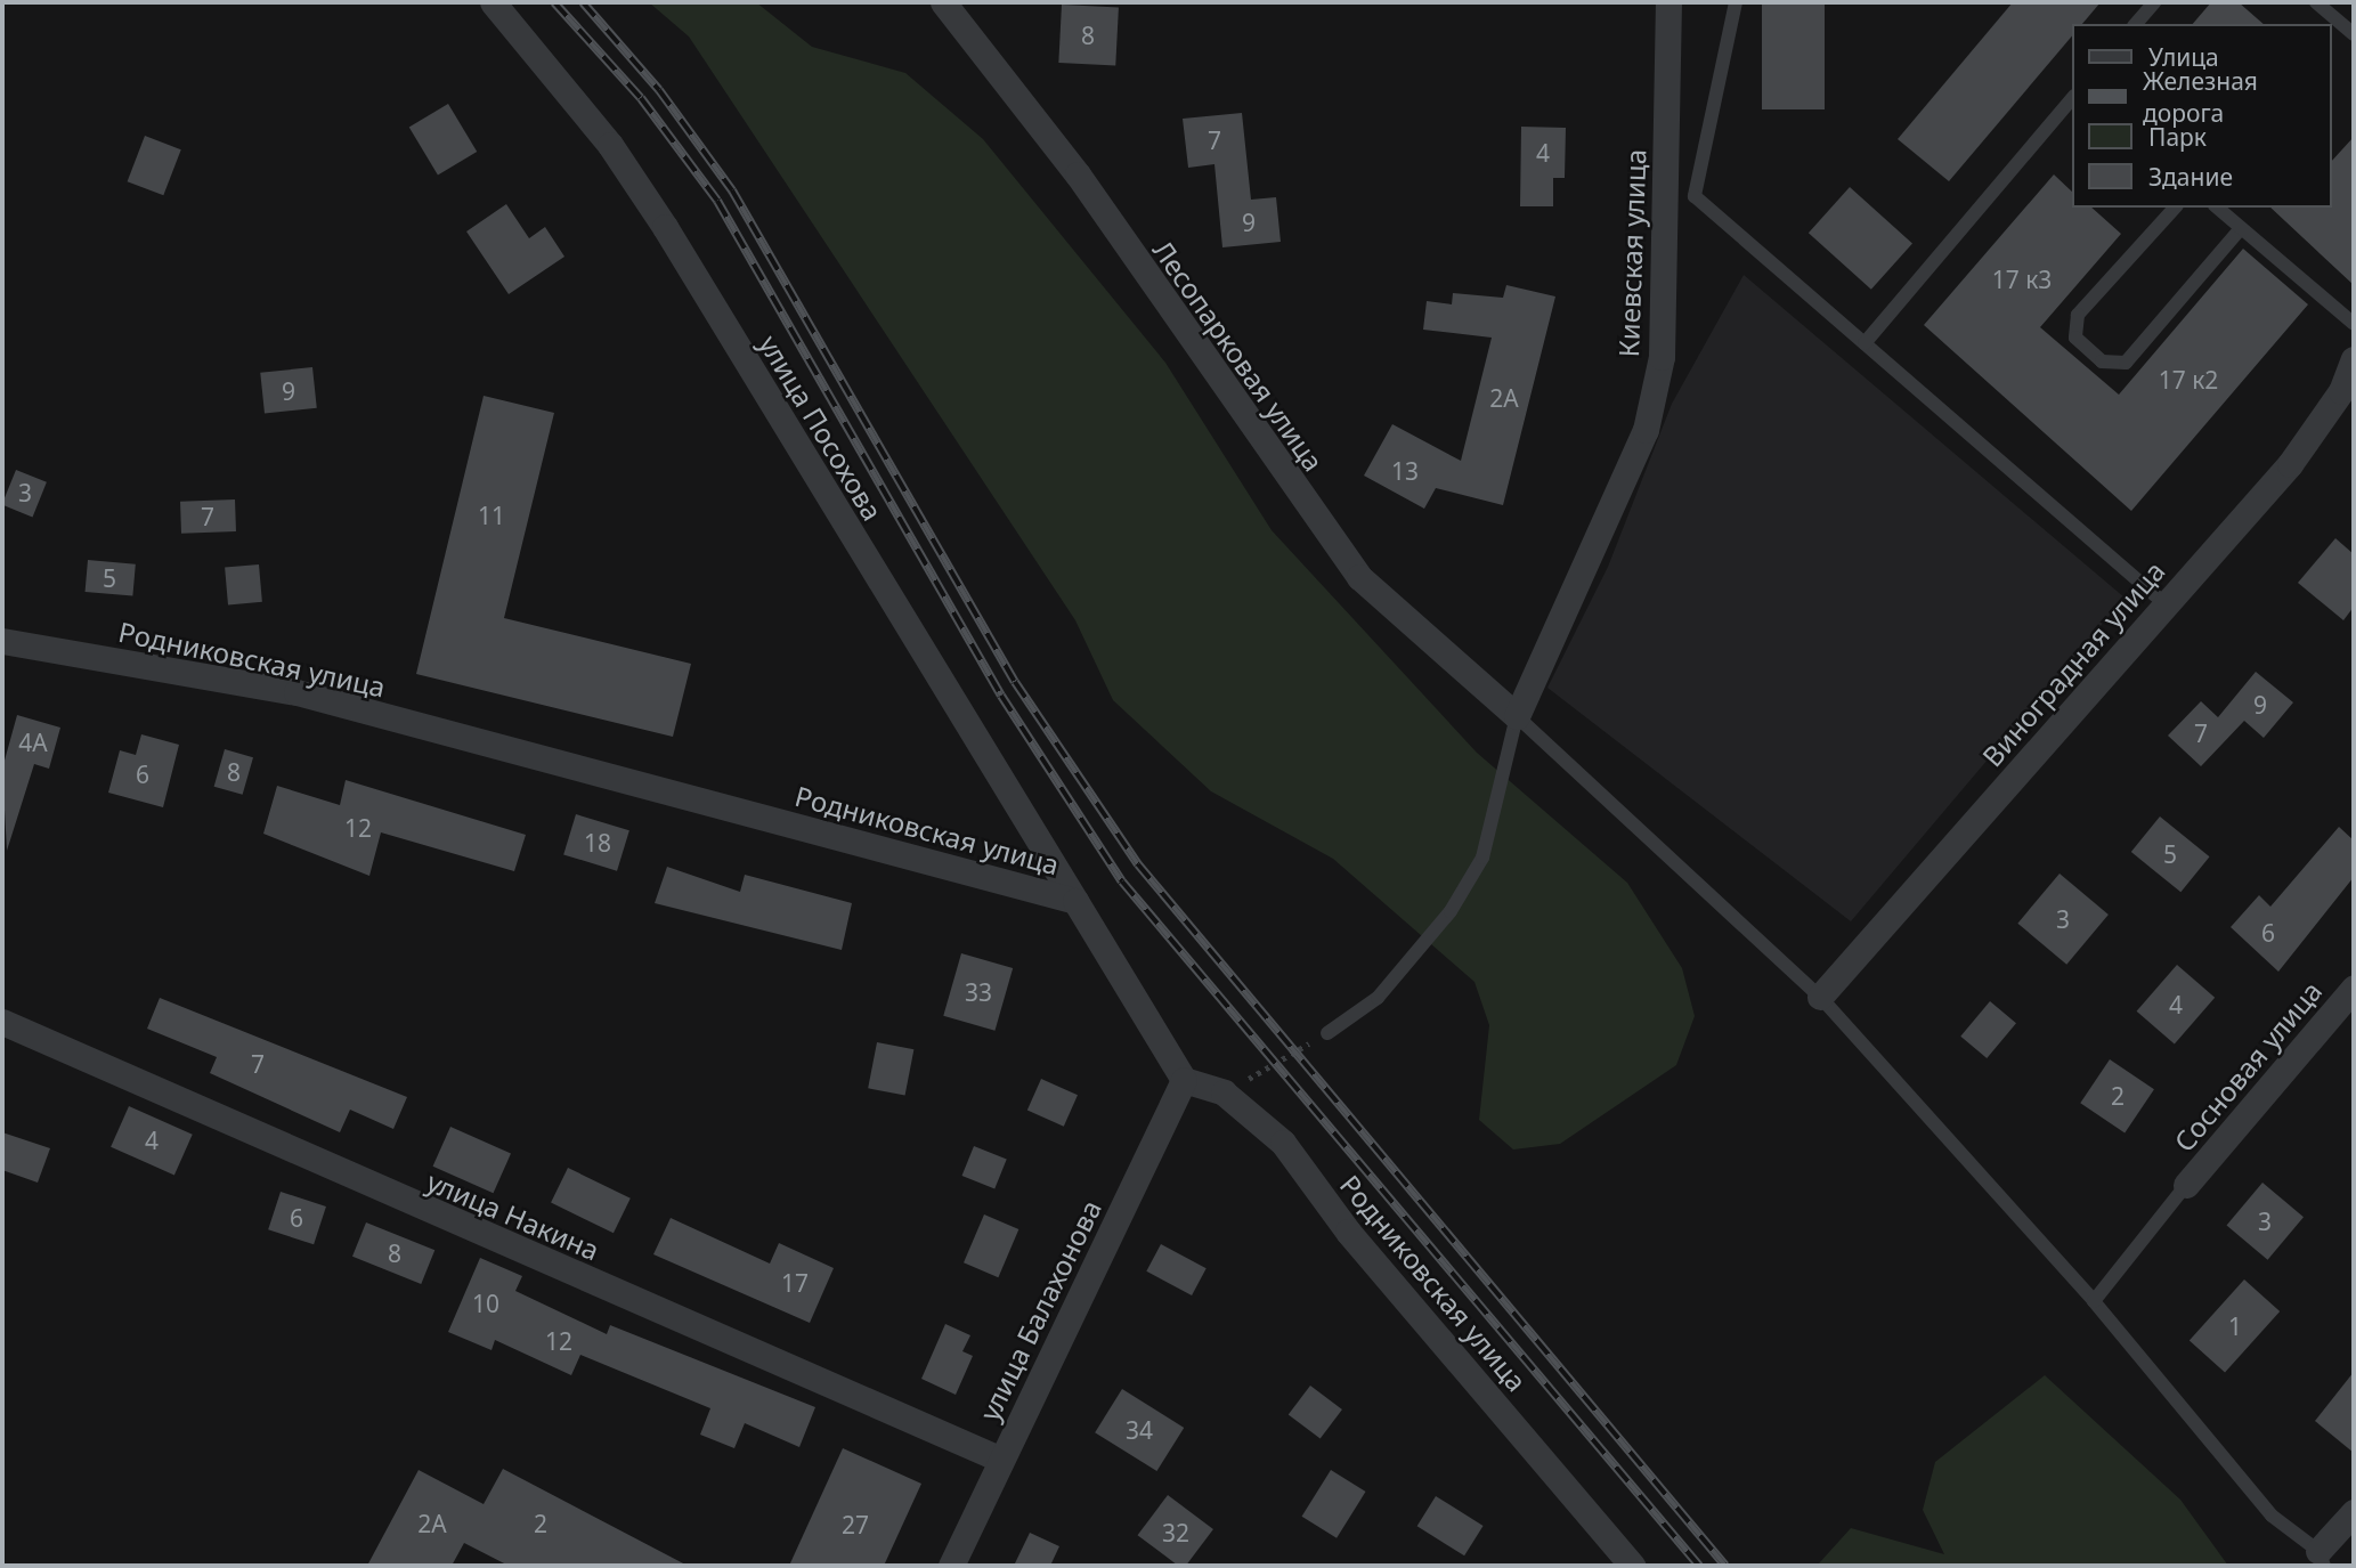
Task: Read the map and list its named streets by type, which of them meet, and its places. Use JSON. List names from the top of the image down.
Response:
{
  "streets": {
    "street": [
      "Киевская улица",
      "Лесопарковая улица",
      "улица Посохова",
      "Родниковская улица",
      "Виноградная улица",
      "Сосновая улица",
      "улица Накина",
      "улица Балахонова"
    ]
  },
  "crossings": [
    ["Киевская улица", "Лесопарковая улица"],
    ["улица Посохова", "Родниковская улица"],
    ["Родниковская улица", "улица Балахонова"],
    ["улица Накина", "улица Балахонова"]
  ],
  "house_numbers": [
    "8",
    "7",
    "4",
    "9",
    "17 к3",
    "17 к2",
    "9",
    "2А",
    "13",
    "3",
    "11",
    "7",
    "5",
    "9",
    "7",
    "4А",
    "8",
    "6",
    "12",
    "18",
    "5",
    "3",
    "6",
    "33",
    "4",
    "7",
    "2",
    "4",
    "6",
    "3",
    "8",
    "17",
    "10",
    "1",
    "12",
    "34",
    "2А",
    "2",
    "27",
    "32"
  ],
  "legend": [
    "Улица",
    "Железная дорога",
    "Парк",
    "Здание"
  ]
}
